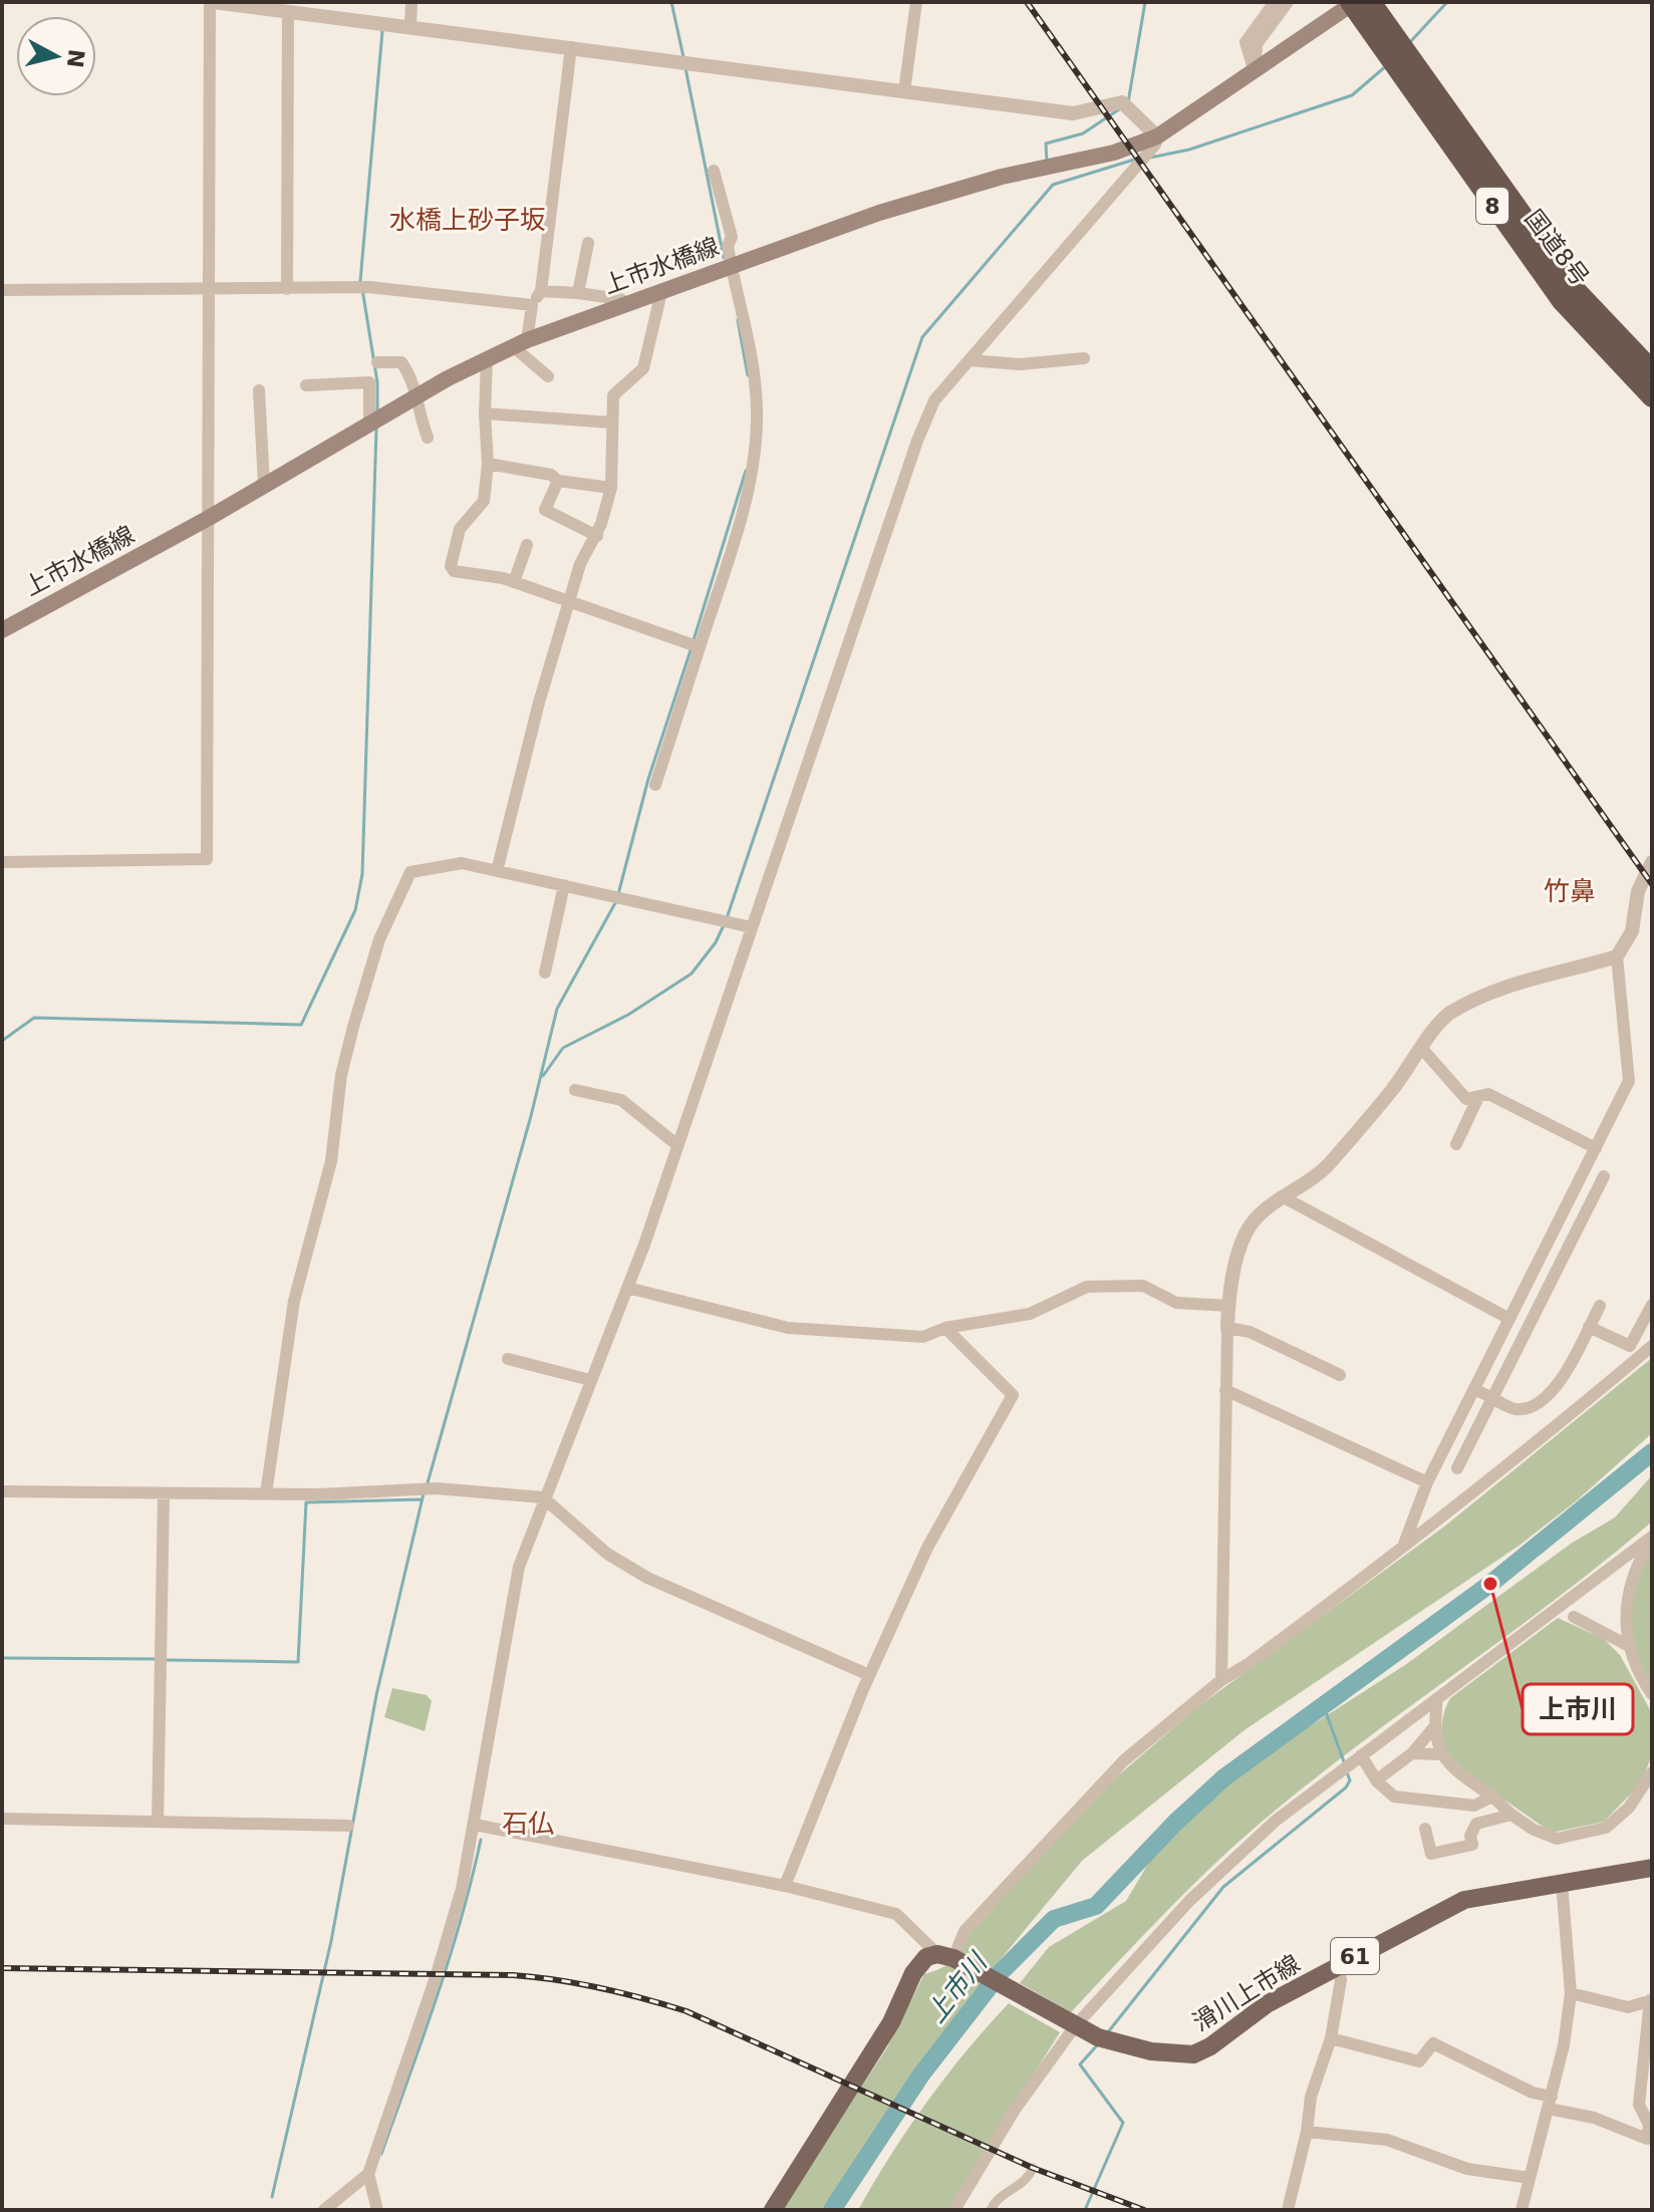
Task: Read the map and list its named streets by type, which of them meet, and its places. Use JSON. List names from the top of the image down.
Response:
{
  "streets": {
    "highway": ["8", "国道8号"],
    "main road": ["上市水橋線", "61", "滑川上市線"]
  },
  "crossings": [
    ["国道8号", "上市水橋線"]
  ],
  "districts": ["水橋上砂子坂", "竹鼻", "石仏"],
  "water": ["上市川"],
  "places": ["上市川"],
  "north": "right"
}
